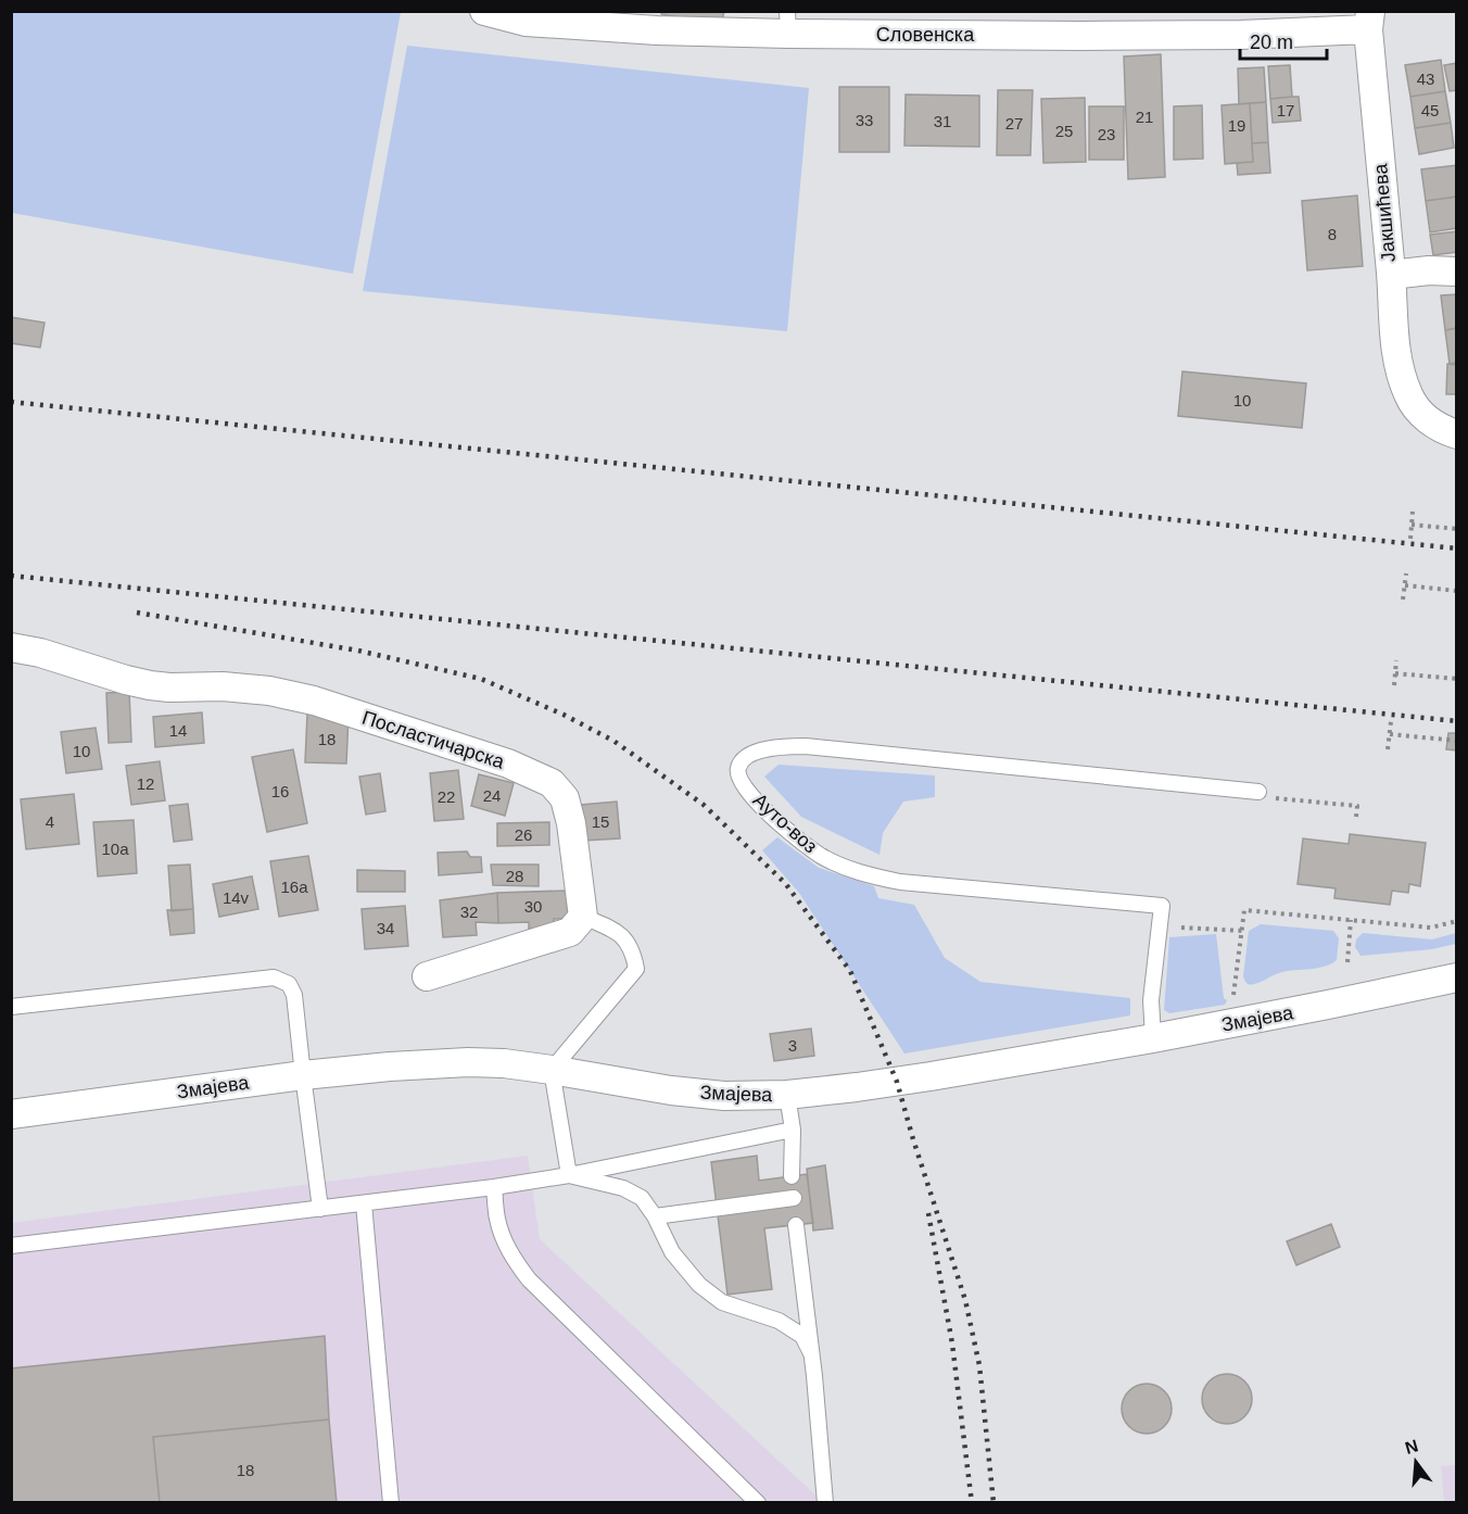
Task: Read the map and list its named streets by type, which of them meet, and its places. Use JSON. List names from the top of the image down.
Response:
{
  "streets": {
    "street": [
      "Словенска",
      "Јакшићева",
      "Посластичарска",
      "Змајева"
    ],
    "lane": ["Ауто-воз"]
  },
  "crossings": [
    ["Словенска", "Јакшићева"],
    ["Ауто-воз", "Змајева"]
  ],
  "house_numbers": [
    "43",
    "17",
    "45",
    "21",
    "33",
    "31",
    "27",
    "19",
    "25",
    "23",
    "8",
    "10",
    "14",
    "18",
    "10",
    "12",
    "16",
    "24",
    "22",
    "4",
    "15",
    "26",
    "10a",
    "28",
    "16a",
    "14v",
    "30",
    "32",
    "34",
    "3",
    "18"
  ],
  "scale_bar": "20 m",
  "north": "top"
}
